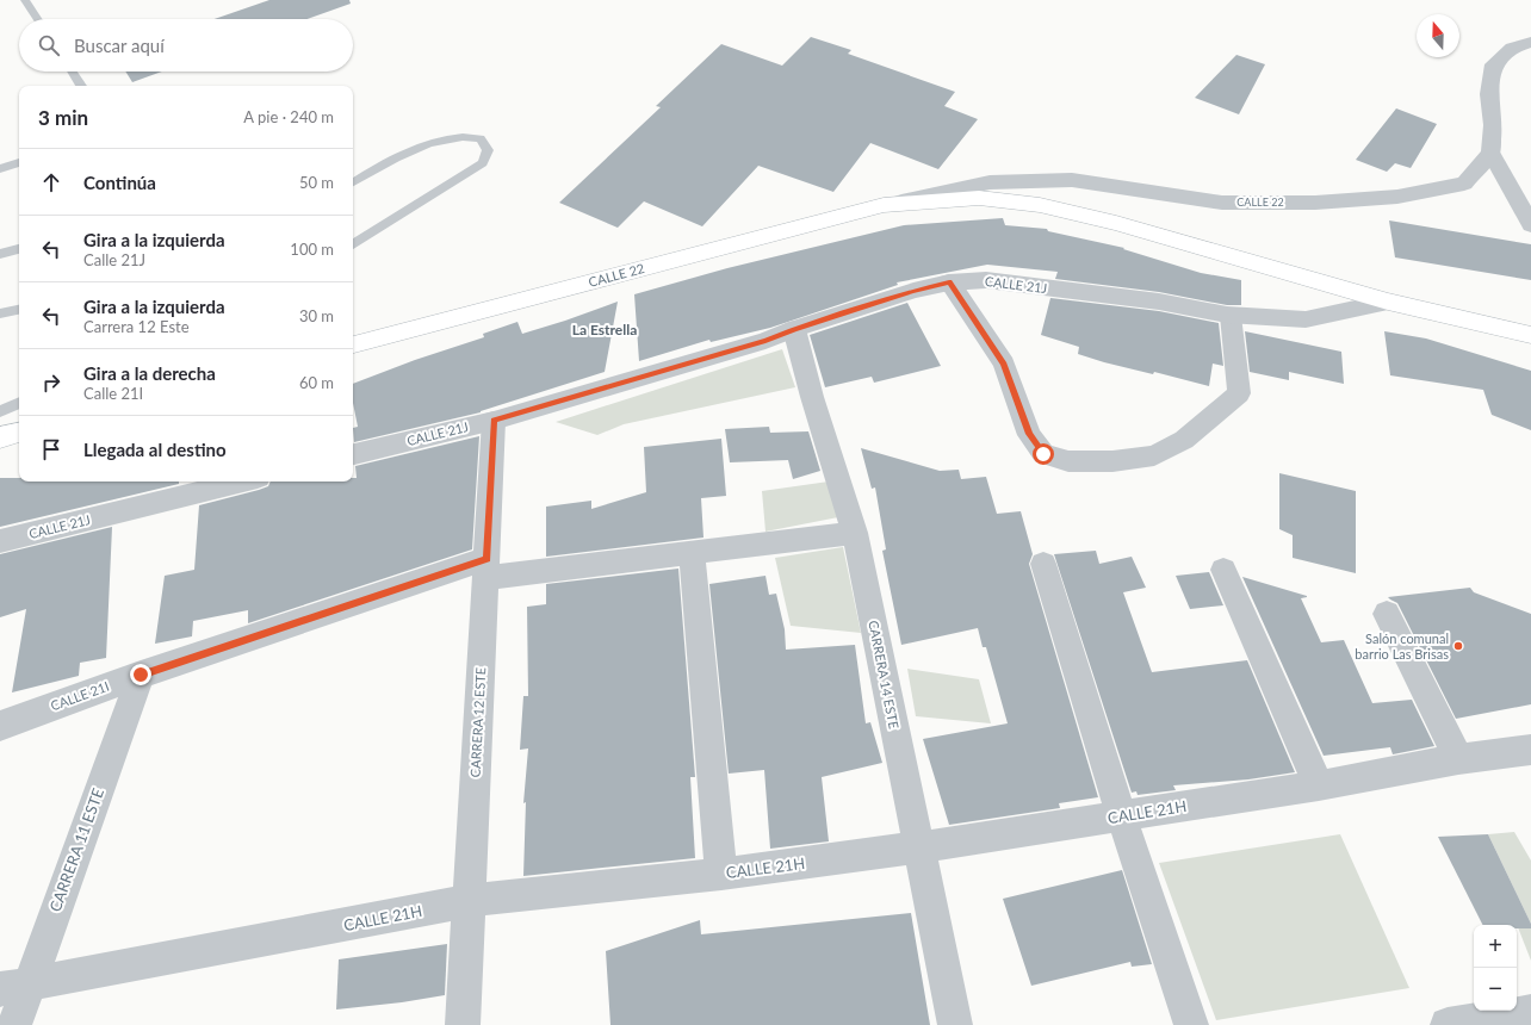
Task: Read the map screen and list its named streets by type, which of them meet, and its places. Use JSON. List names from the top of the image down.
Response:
{
  "streets": {
    "main road": ["CALLE 22"],
    "street": [
      "CALLE 21J",
      "CARRERA 14 ESTE",
      "CALLE 21I",
      "CARRERA 12 ESTE",
      "CALLE 21H",
      "CARRERA 11 ESTE"
    ]
  },
  "crossings": [
    ["CALLE 22", "CALLE 21J"],
    ["CALLE 21J", "CARRERA 14 ESTE"],
    ["CALLE 21J", "CARRERA 12 ESTE"],
    ["CARRERA 14 ESTE", "CALLE 21I"],
    ["CARRERA 14 ESTE", "CALLE 21H"],
    ["CALLE 21I", "CARRERA 12 ESTE"],
    ["CALLE 21I", "CARRERA 11 ESTE"],
    ["CARRERA 12 ESTE", "CALLE 21H"],
    ["CALLE 21H", "CARRERA 11 ESTE"]
  ],
  "districts": ["La Estrella"],
  "places": ["Salón comunal barrio Las Brisas"],
  "north": "top",
  "page": {
    "search": "Buscar aquí",
    "heading": ["3 min", "A pie · 240 m"],
    "list": [
      ["Continúa", "50 m"],
      ["Gira a la izquierda", "Calle 21J", "100 m"],
      ["Gira a la izquierda", "Carrera 12 Este", "30 m"],
      ["Gira a la derecha", "Calle 21I", "60 m"],
      "Llegada al destino"
    ],
    "map_buttons": ["+", "−"]
  }
}
